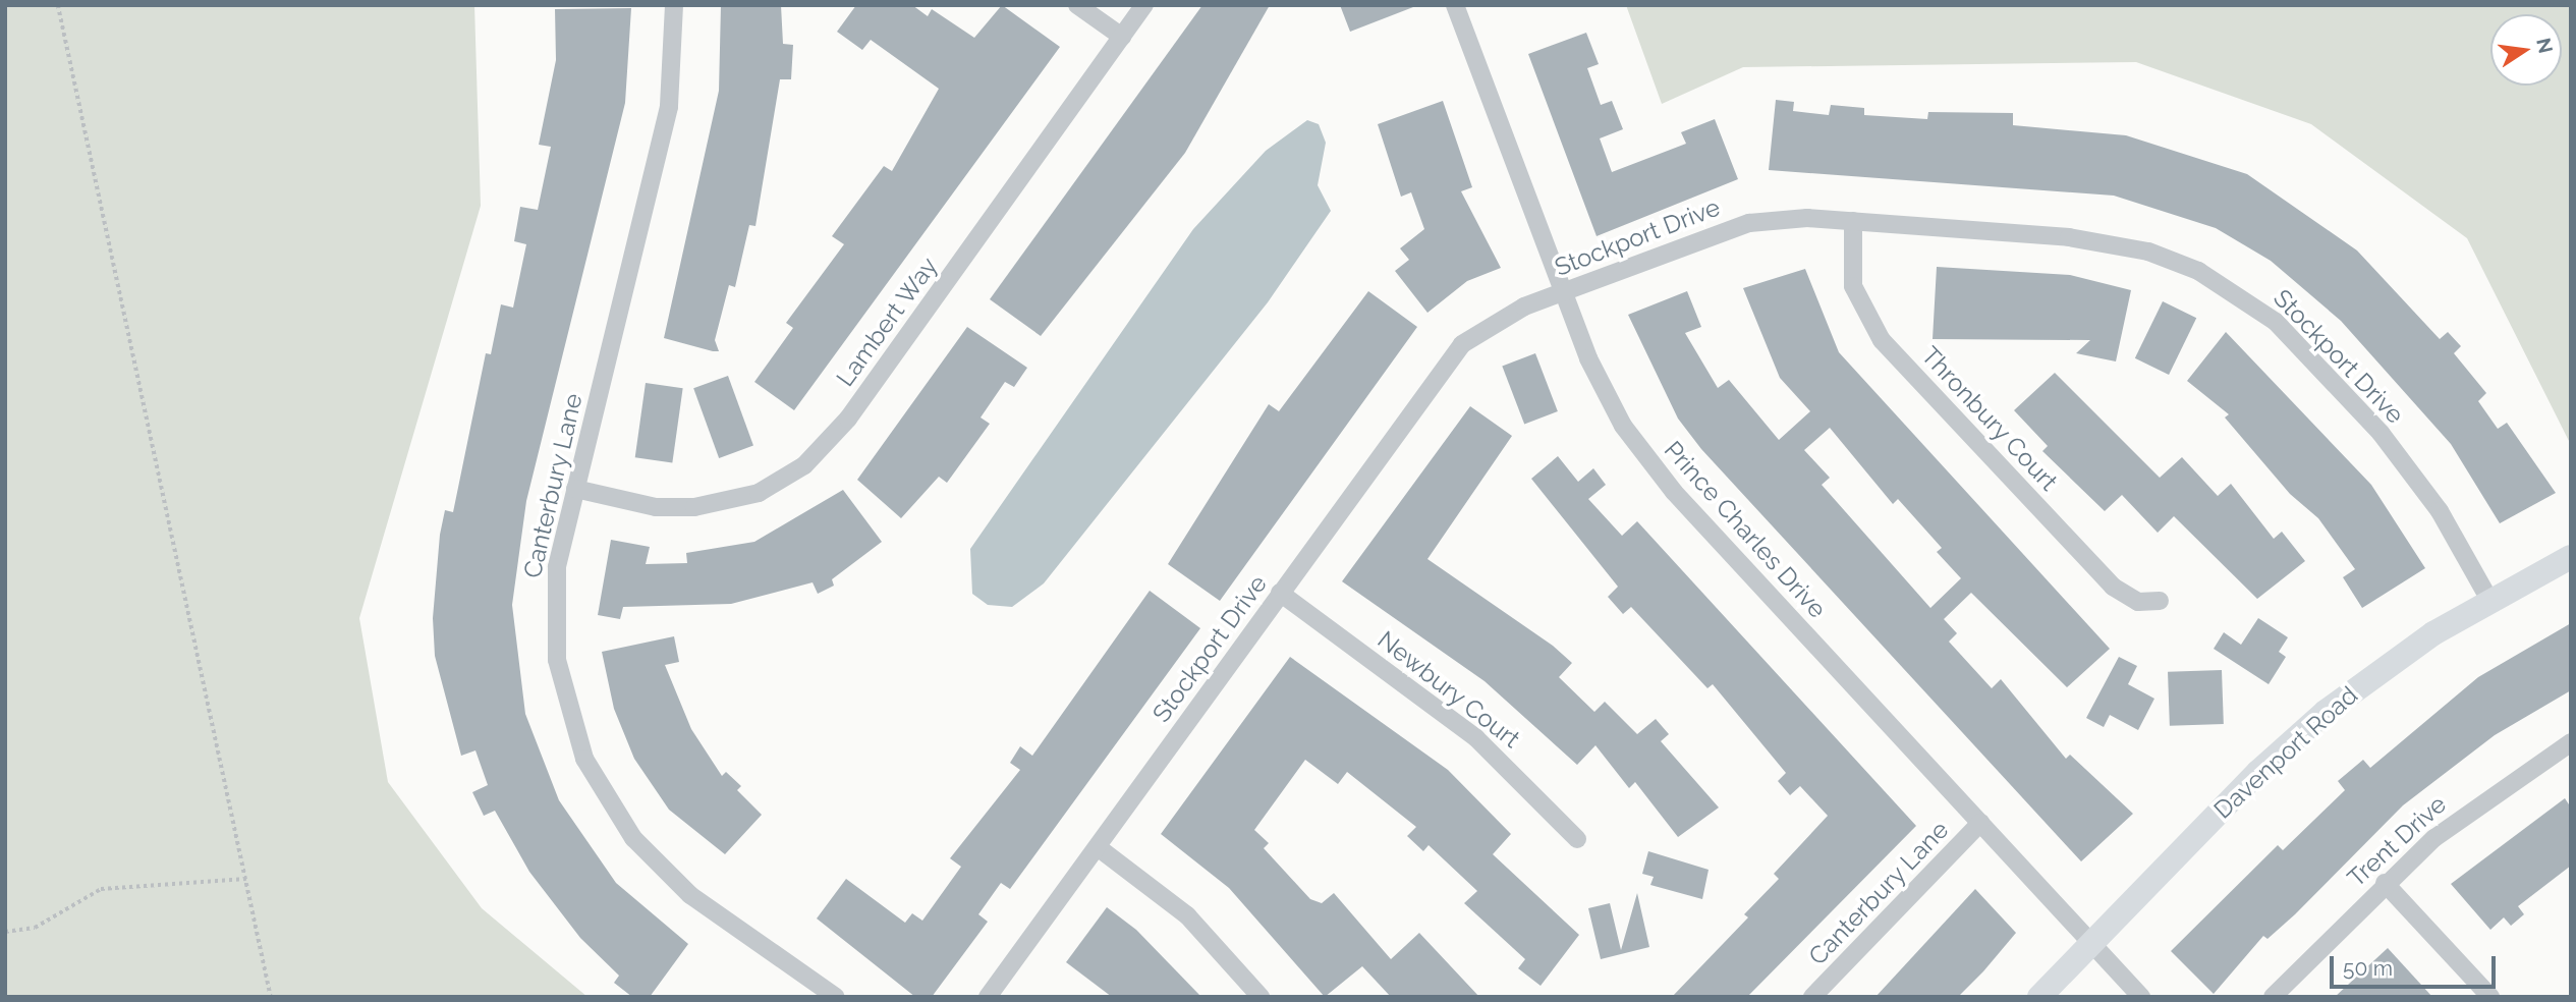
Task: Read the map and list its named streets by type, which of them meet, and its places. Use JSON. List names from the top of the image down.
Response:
{
  "streets": {
    "street": [
      "Stockport Drive",
      "Lambert Way",
      "Thronbury Court",
      "Canterbury Lane",
      "Prince Charles Drive",
      "Newbury Court",
      "Davenport Road",
      "Trent Drive"
    ]
  },
  "crossings": [
    ["Stockport Drive", "Thronbury Court"],
    ["Stockport Drive", "Prince Charles Drive"],
    ["Stockport Drive", "Newbury Court"],
    ["Stockport Drive", "Davenport Road"],
    ["Lambert Way", "Canterbury Lane"],
    ["Canterbury Lane", "Prince Charles Drive"],
    ["Prince Charles Drive", "Davenport Road"]
  ],
  "scale_bar": "50 m",
  "north": "right"
}
